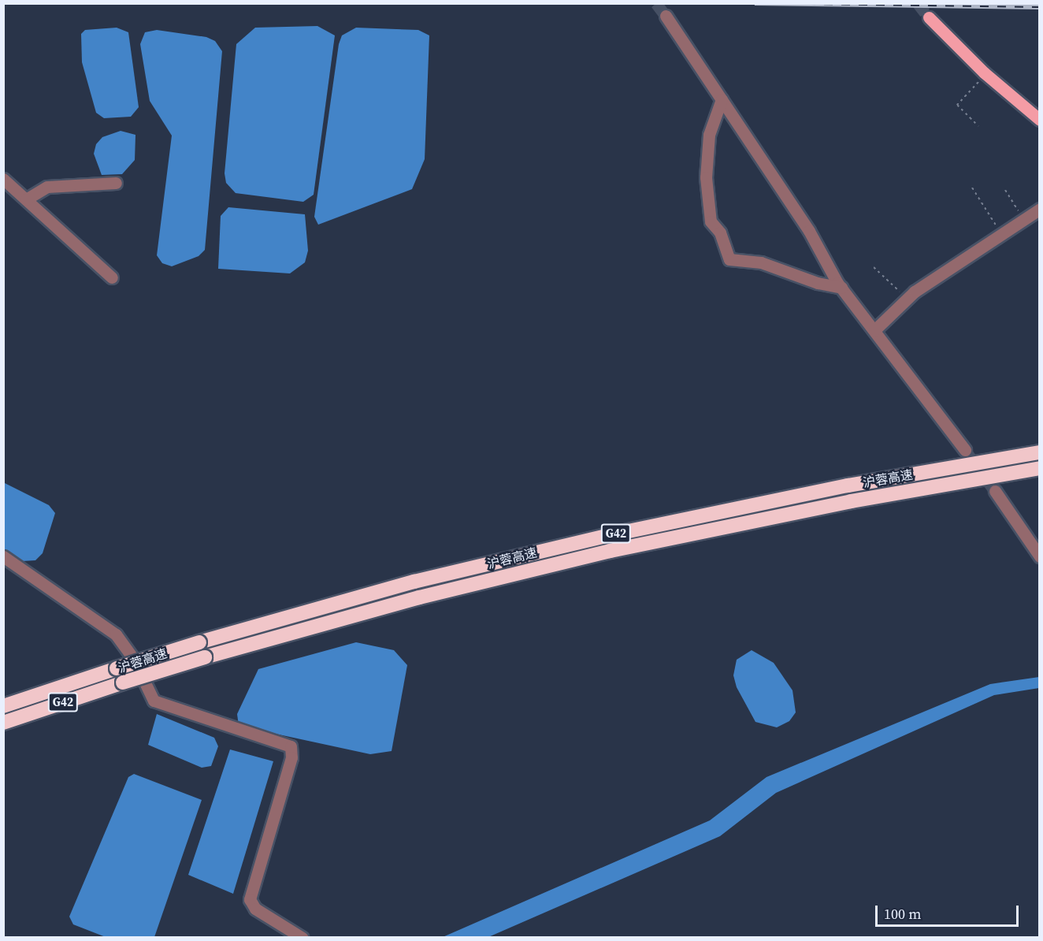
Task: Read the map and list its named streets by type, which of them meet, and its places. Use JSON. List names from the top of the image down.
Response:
{
  "streets": {
    "highway": ["沪蓉高速", "G42"]
  },
  "scale_bar": "100 m"
}
